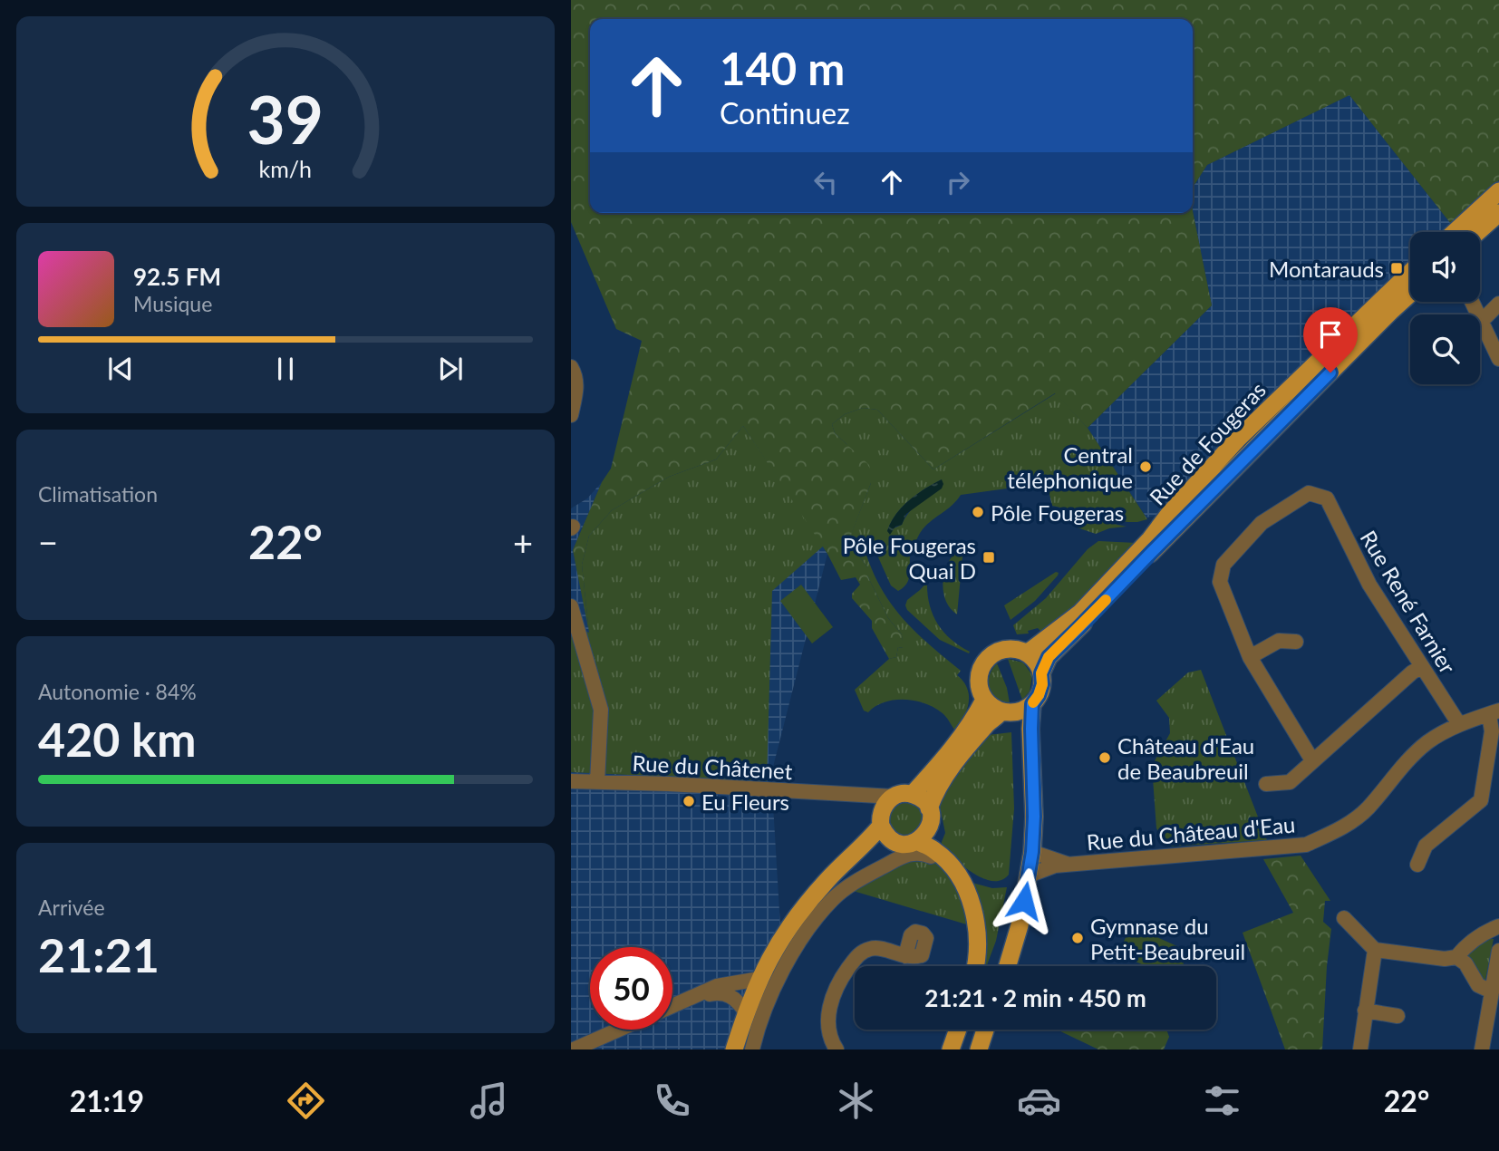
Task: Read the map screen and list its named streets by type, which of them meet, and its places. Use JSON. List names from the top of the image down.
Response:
{
  "streets": {
    "main road": ["Rue de Fougeras"],
    "street": ["Rue René Farnier", "Rue du Châtenet", "Rue du Château d'Eau"]
  },
  "crossings": [
    ["Rue René Farnier", "Rue du Château d'Eau"]
  ],
  "places": {
    "transit": ["Montarauds", "Pôle Fougeras Quai D"],
    "other": [
      "Central téléphonique",
      "Pôle Fougeras",
      "Château d'Eau de Beaubreuil",
      "Eu Fleurs",
      "Gymnase du Petit-Beaubreuil"
    ]
  },
  "page": {
    "turn": ["140 m", "Continuez"],
    "song": ["92.5 FM", "Musique"],
    "tile": [
      "Climatisation",
      ["Autonomie · 84%", "420 km"],
      ["Arrivée", "21:21"]
    ],
    "heat": ["−", "22°", "+"],
    "limit": "50",
    "trip": "21:21 · 2 min · 450 m",
    "tabs": ["21:19", "22°"],
    "gauge": ["39", "km/h"]
  }
}
